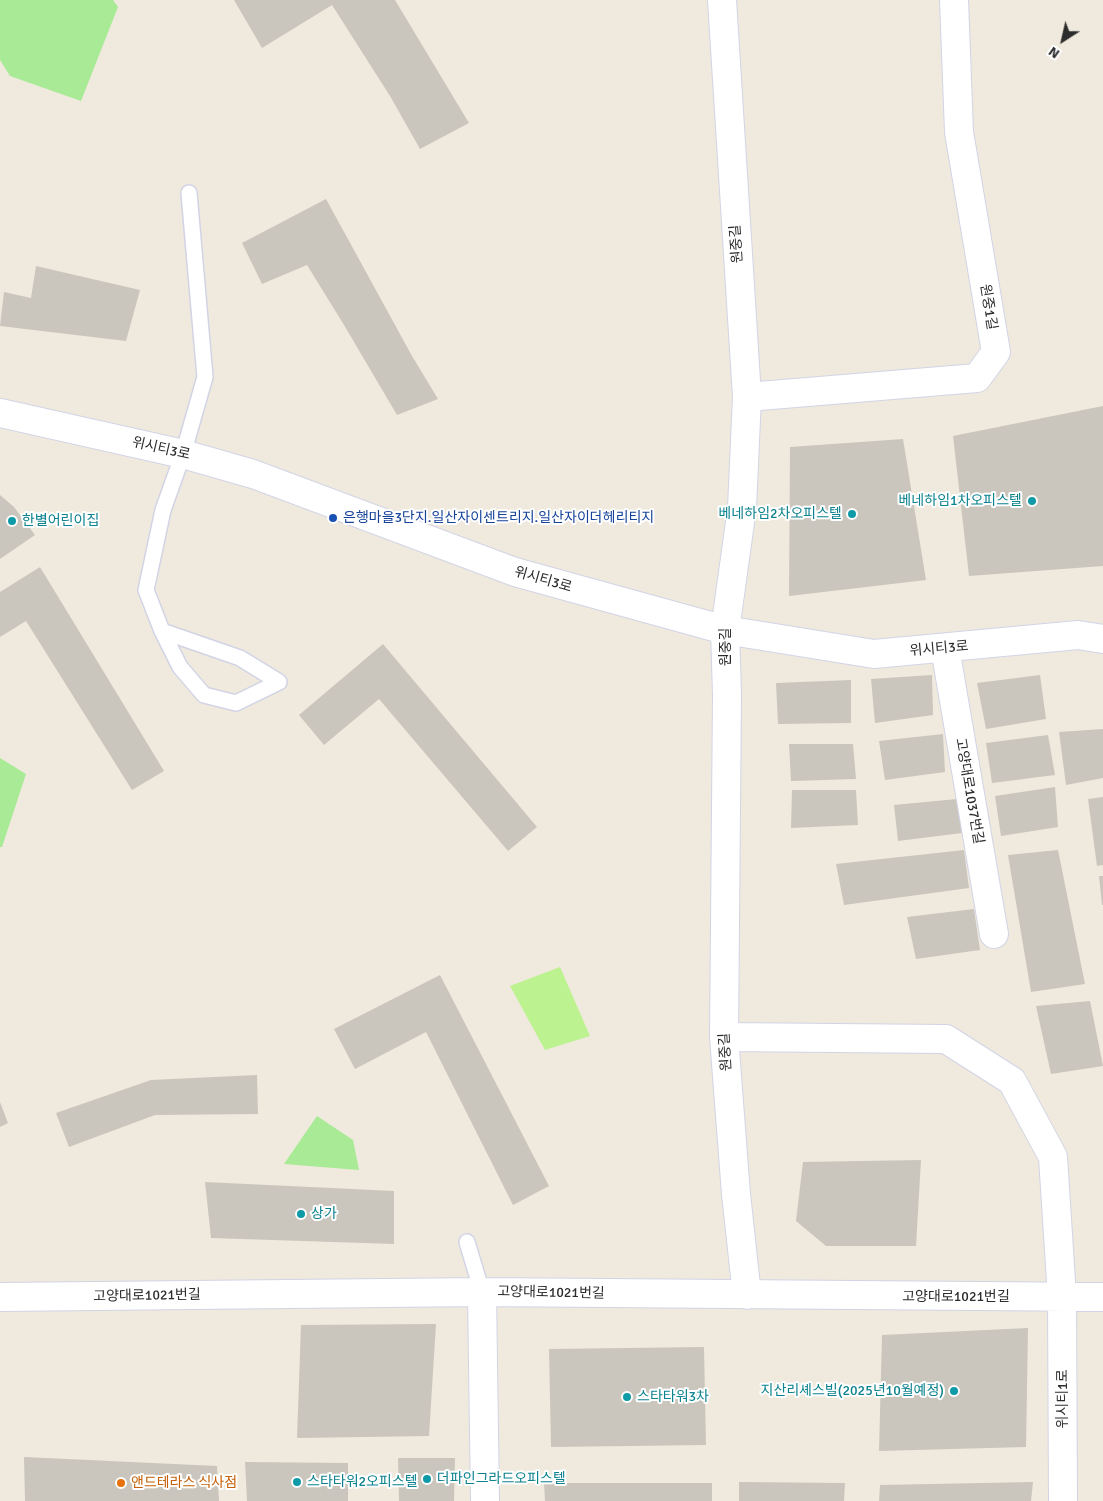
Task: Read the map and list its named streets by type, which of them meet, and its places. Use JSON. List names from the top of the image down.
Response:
{
  "streets": {
    "street": [
      "원중길",
      "원중1길",
      "위시티3로",
      "고양대로1037번길",
      "고양대로1021번길",
      "위시티1로"
    ]
  },
  "crossings": [
    ["원중길", "원중1길"],
    ["원중길", "위시티3로"],
    ["원중길", "고양대로1021번길"],
    ["원중길", "위시티1로"],
    ["위시티3로", "고양대로1037번길"],
    ["고양대로1021번길", "위시티1로"]
  ],
  "places": [
    "베네하임1차오피스텔",
    "베네하임2차오피스텔",
    "은행마을3단지.일산자이센트리지.일산자이더헤리티지",
    "한별어린이집",
    "상가",
    "지산리셰스빌(2025년10월예정)",
    "스타타워3차",
    "더파인그라드오피스텔",
    "스타타워2오피스텔",
    "앤드테라스 식사점"
  ],
  "north": "bottom left"
}
